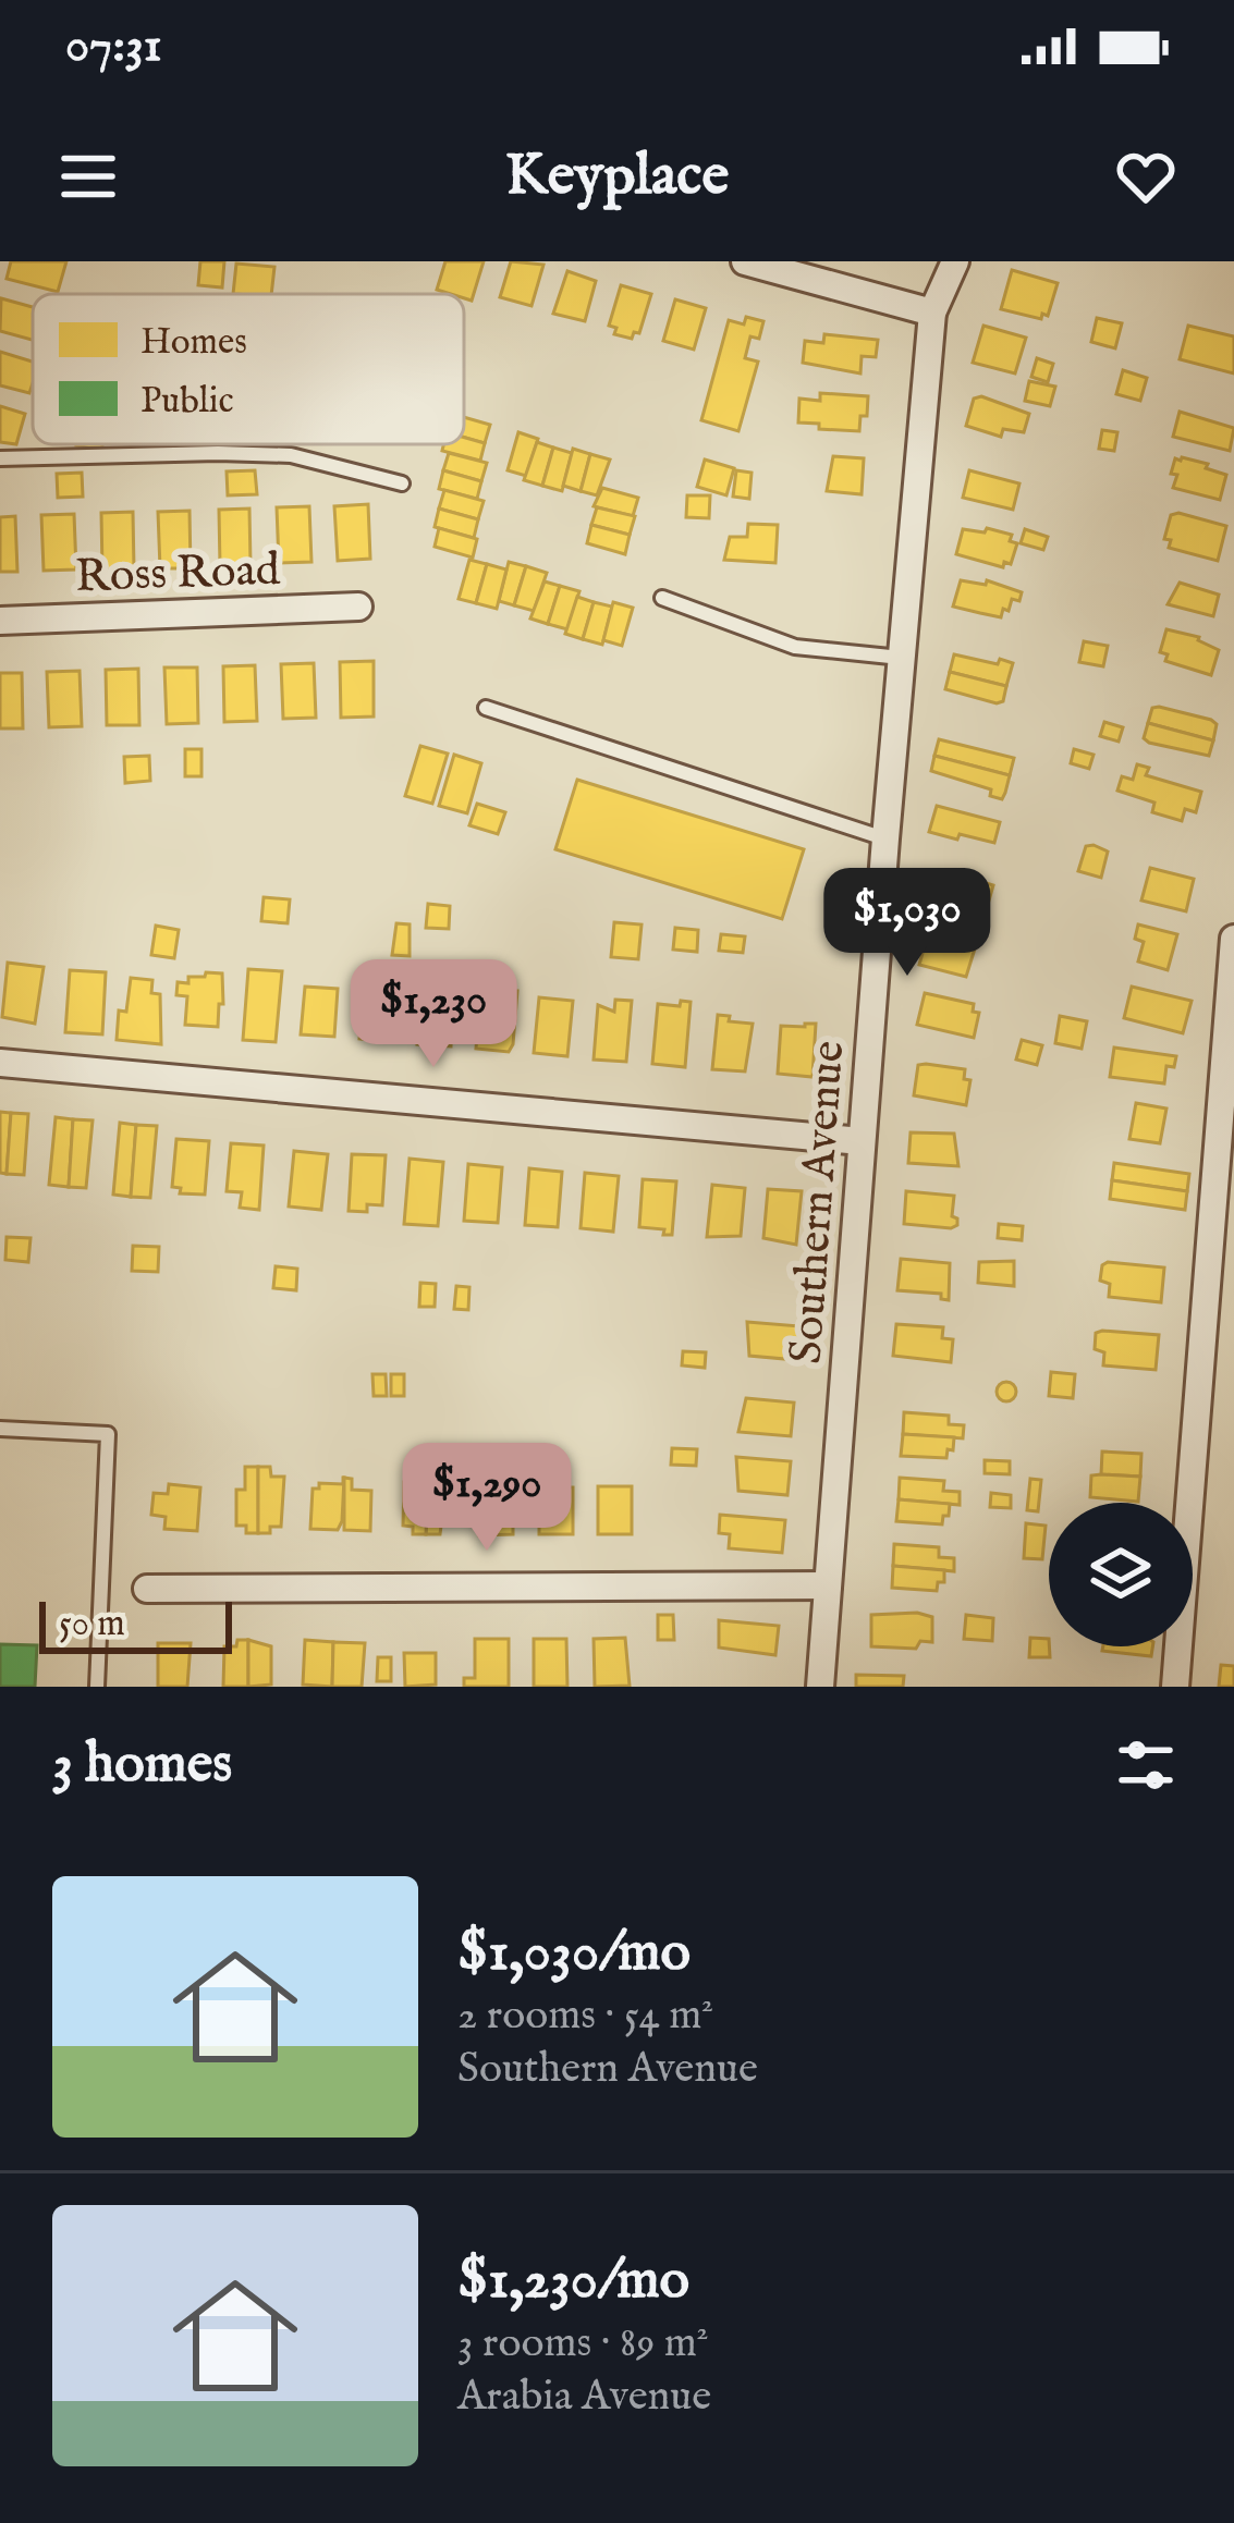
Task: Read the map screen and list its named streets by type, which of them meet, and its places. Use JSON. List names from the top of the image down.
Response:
{
  "streets": {
    "street": ["Ross Road", "Southern Avenue"]
  },
  "legend": ["Homes", "Public"],
  "scale_bar": "50 m",
  "page": {
    "status": "07:31",
    "header": "Keyplace",
    "price": ["$1,030", "$1,230", "$1,290"],
    "scale": "50 m",
    "heading": "3 homes",
    "list": [
      {
        "name": "$1,030/mo",
        "note": "2 rooms · 54 m² · Southern Avenue"
      },
      {
        "name": "$1,230/mo",
        "note": "3 rooms · 89 m² · Arabia Avenue"
      }
    ]
  }
}
